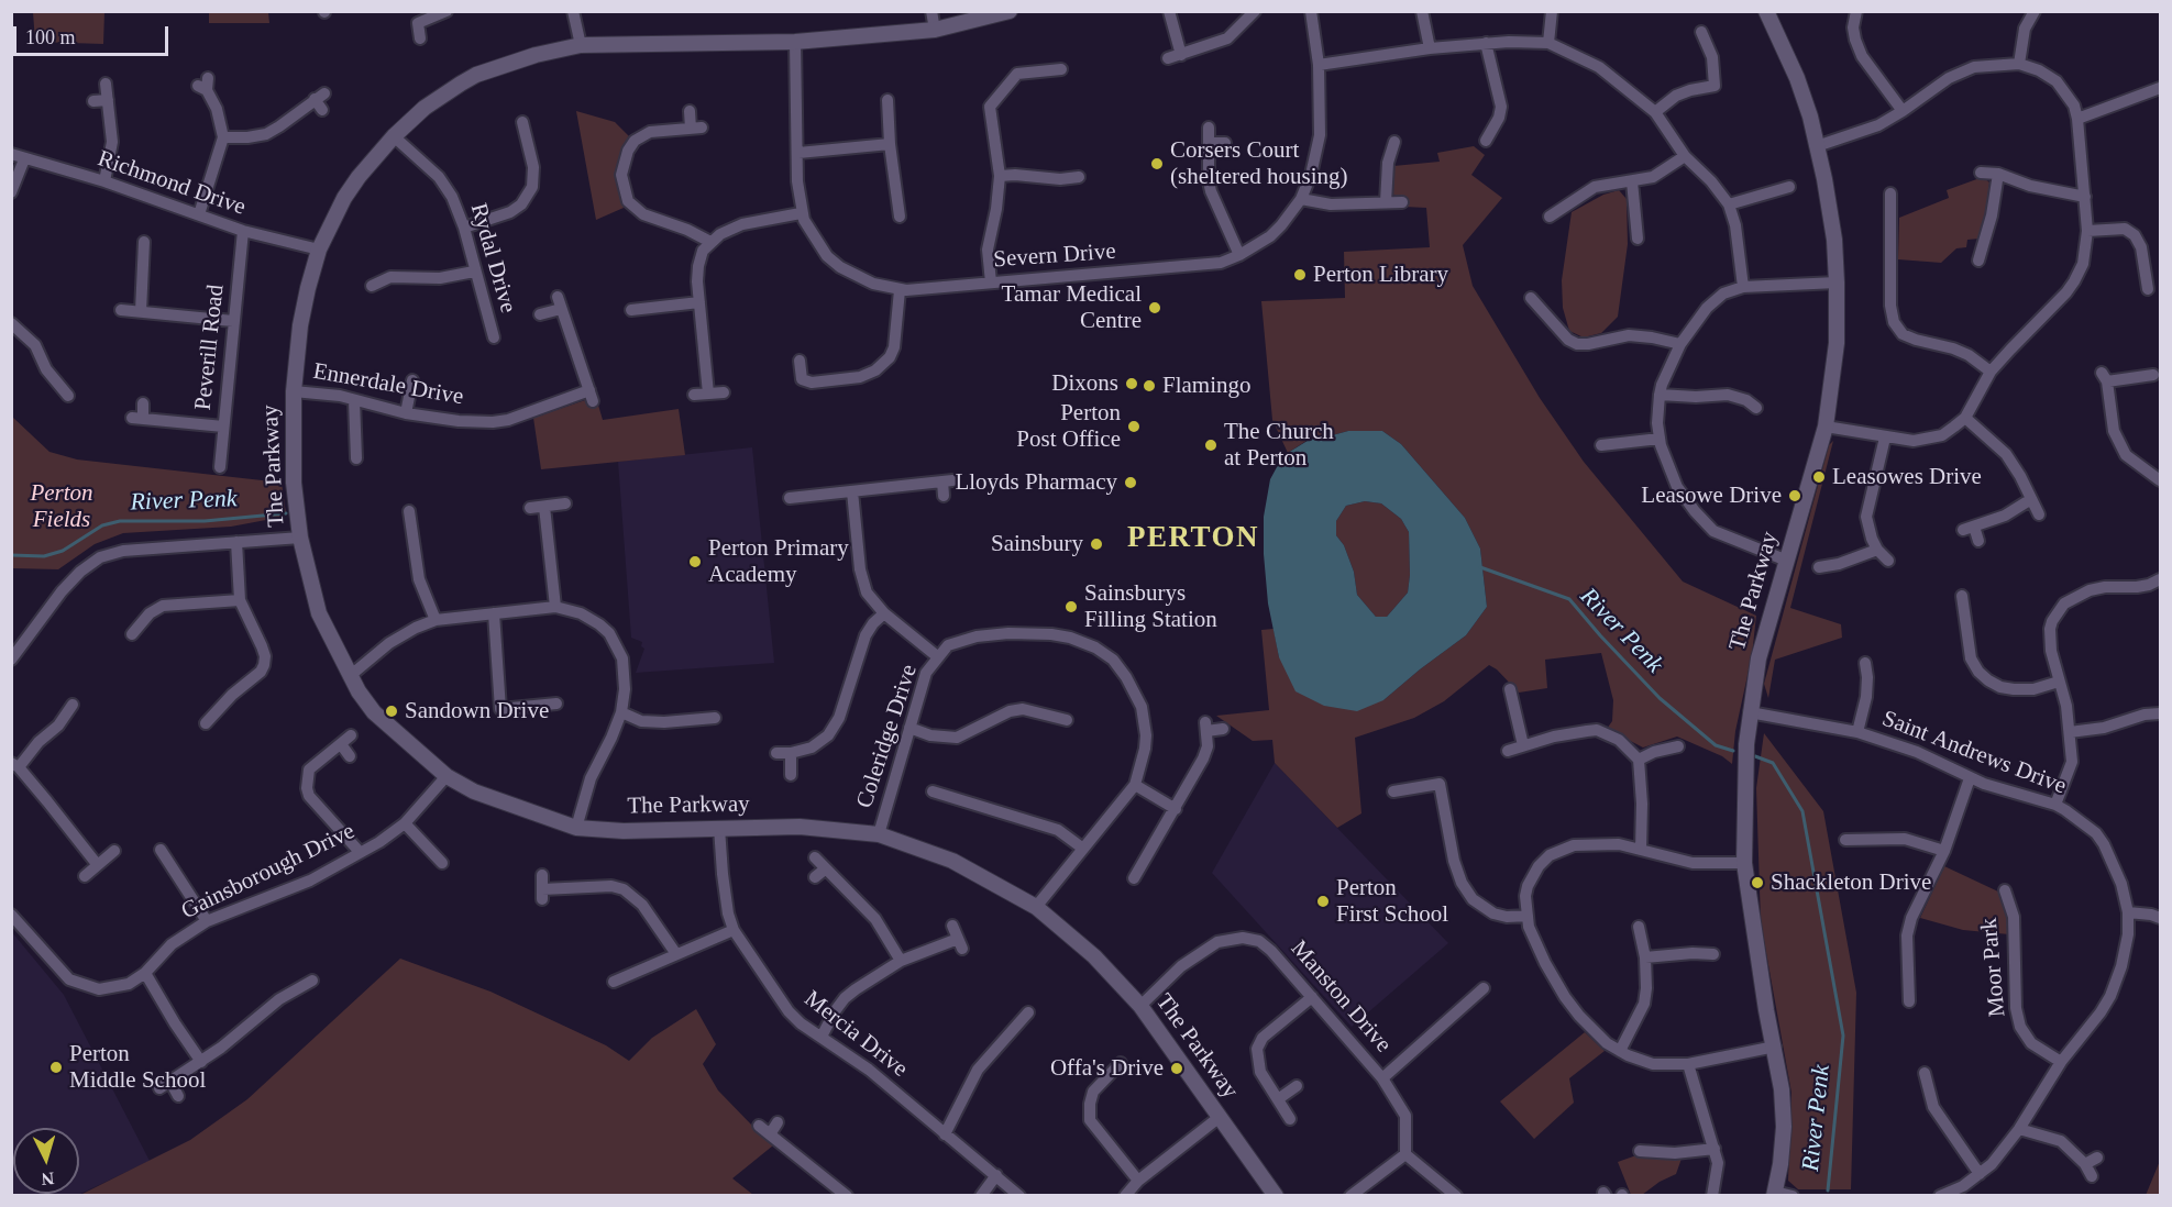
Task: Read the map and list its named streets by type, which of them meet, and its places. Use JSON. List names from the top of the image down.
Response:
{
  "streets": {
    "street": [
      "Richmond Drive",
      "Severn Drive",
      "Rydal Drive",
      "Peverill Road",
      "Ennerdale Drive",
      "The Parkway",
      "Coleridge Drive",
      "Saint Andrews Drive",
      "Gainsborough Drive",
      "Moor Park",
      "Manston Drive",
      "Mercia Drive"
    ]
  },
  "crossings": [
    ["Richmond Drive", "Peverill Road"],
    ["Richmond Drive", "The Parkway"],
    ["Severn Drive", "The Parkway"],
    ["Rydal Drive", "The Parkway"],
    ["Ennerdale Drive", "The Parkway"],
    ["The Parkway", "Coleridge Drive"],
    ["The Parkway", "Saint Andrews Drive"],
    ["The Parkway", "Gainsborough Drive"],
    ["The Parkway", "Manston Drive"],
    ["The Parkway", "Mercia Drive"],
    ["Saint Andrews Drive", "Moor Park"]
  ],
  "districts": ["PERTON"],
  "water": ["River Penk"],
  "parks": ["Perton Fields"],
  "places": [
    "Corsers Court (sheltered housing)",
    "Perton Library",
    "Tamar Medical Centre",
    "Dixons",
    "Flamingo",
    "Perton Post Office",
    "The Church at Perton",
    "Leasowes Drive",
    "Lloyds Pharmacy",
    "Leasowe Drive",
    "Sainsbury",
    "Perton Primary Academy",
    "Sainsburys Filling Station",
    "Sandown Drive",
    "Shackleton Drive",
    "Perton First School",
    "Perton Middle School",
    "Offa's Drive"
  ],
  "scale_bar": "100 m",
  "north": "bottom"
}
